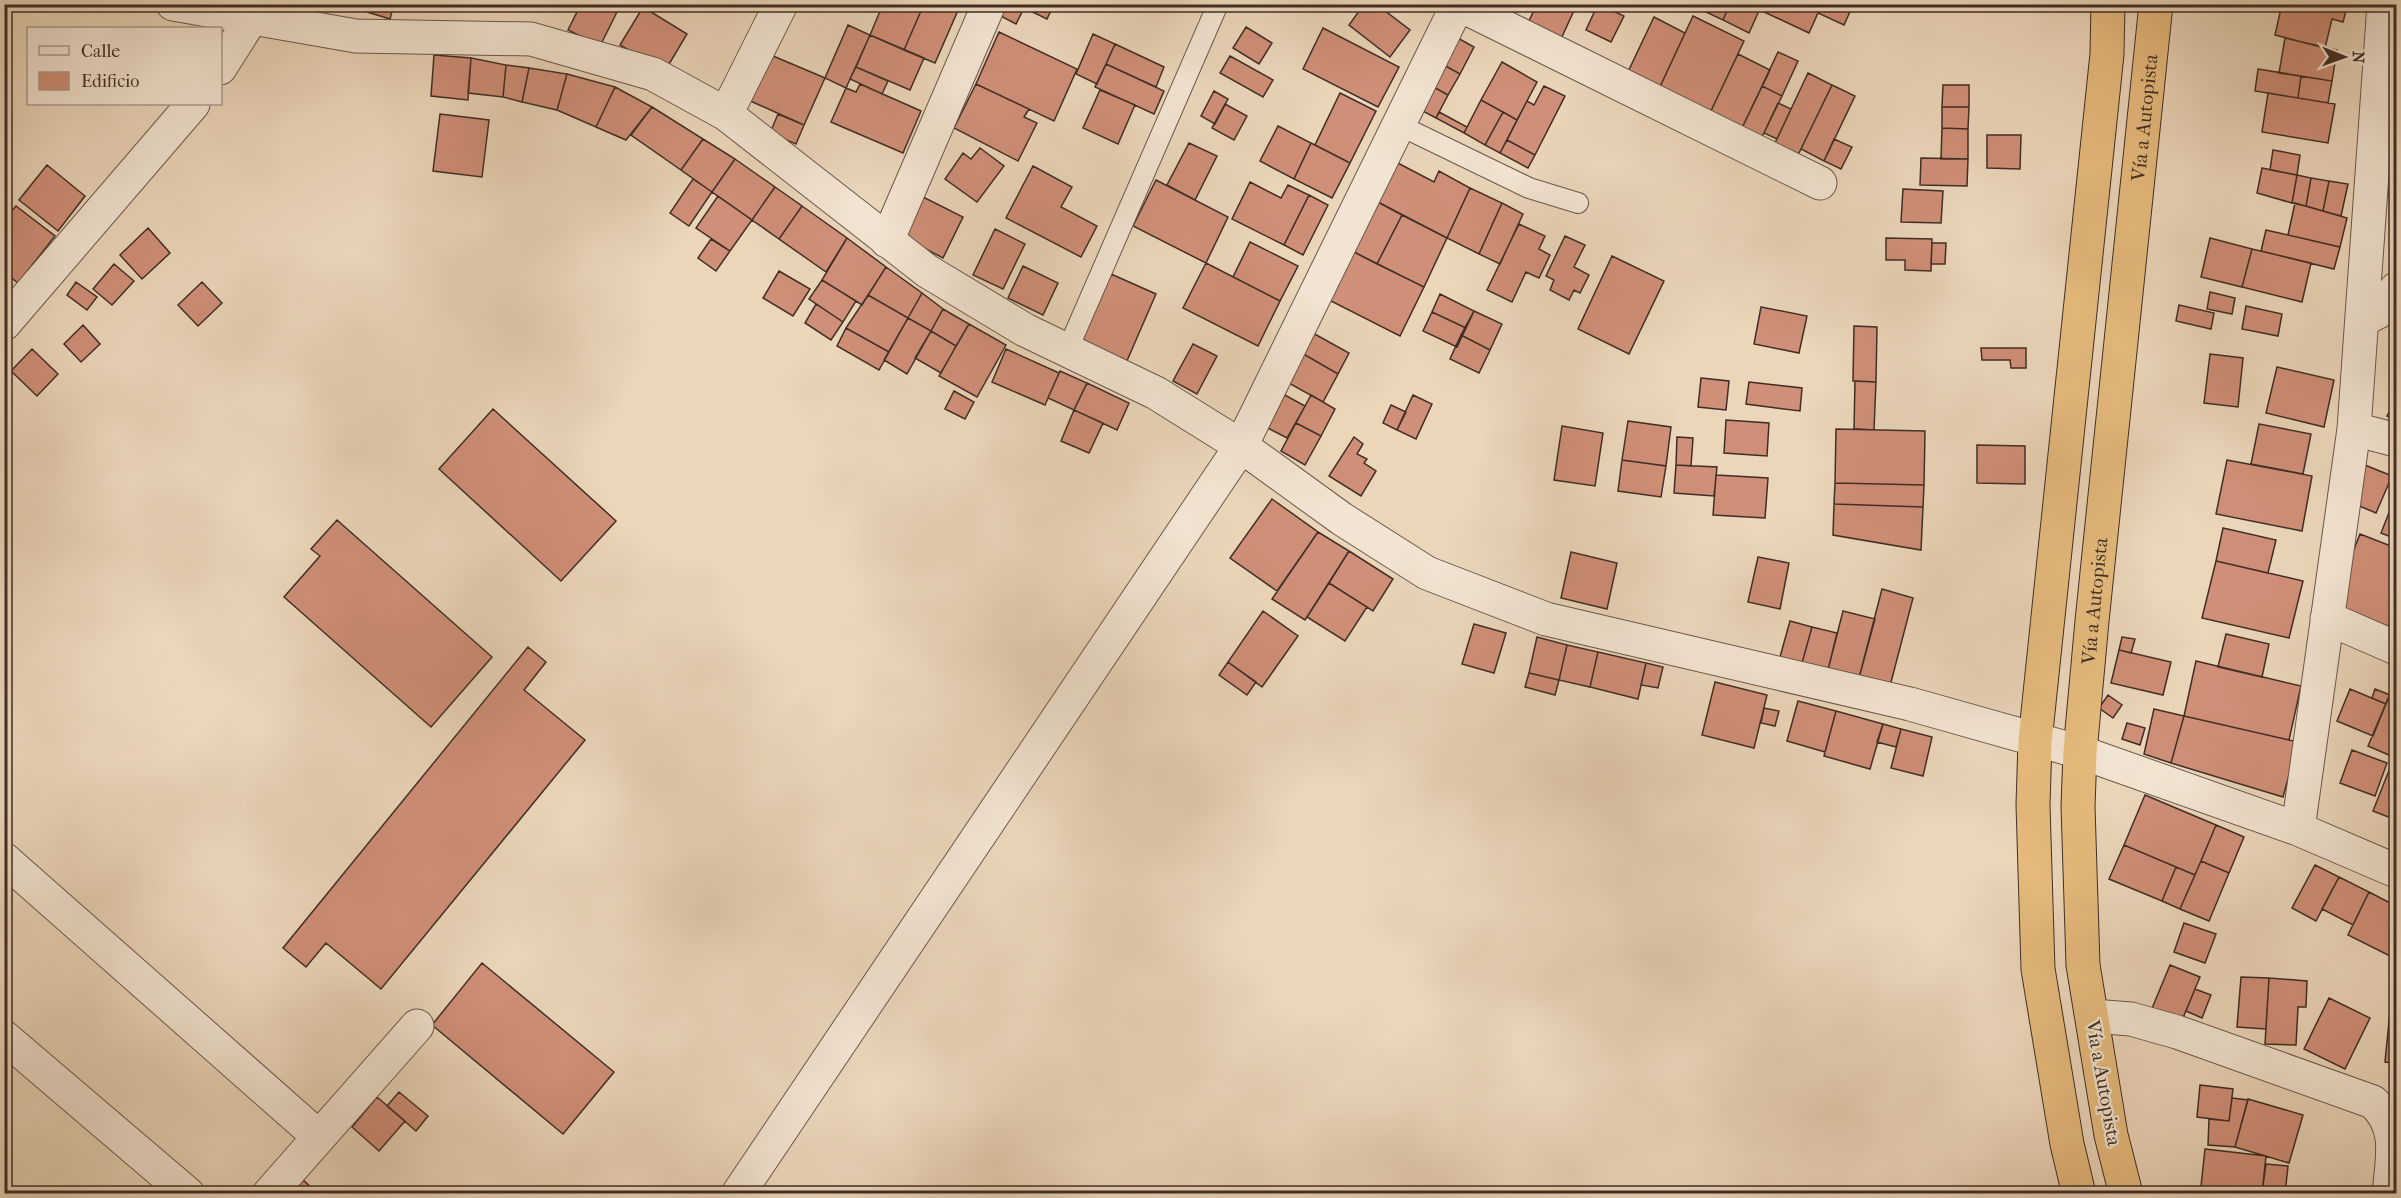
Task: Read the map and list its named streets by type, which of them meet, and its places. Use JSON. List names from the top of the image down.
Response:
{
  "streets": {
    "highway": ["Vía a Autopista"]
  },
  "legend": ["Calle", "Edificio"],
  "north": "right"
}
